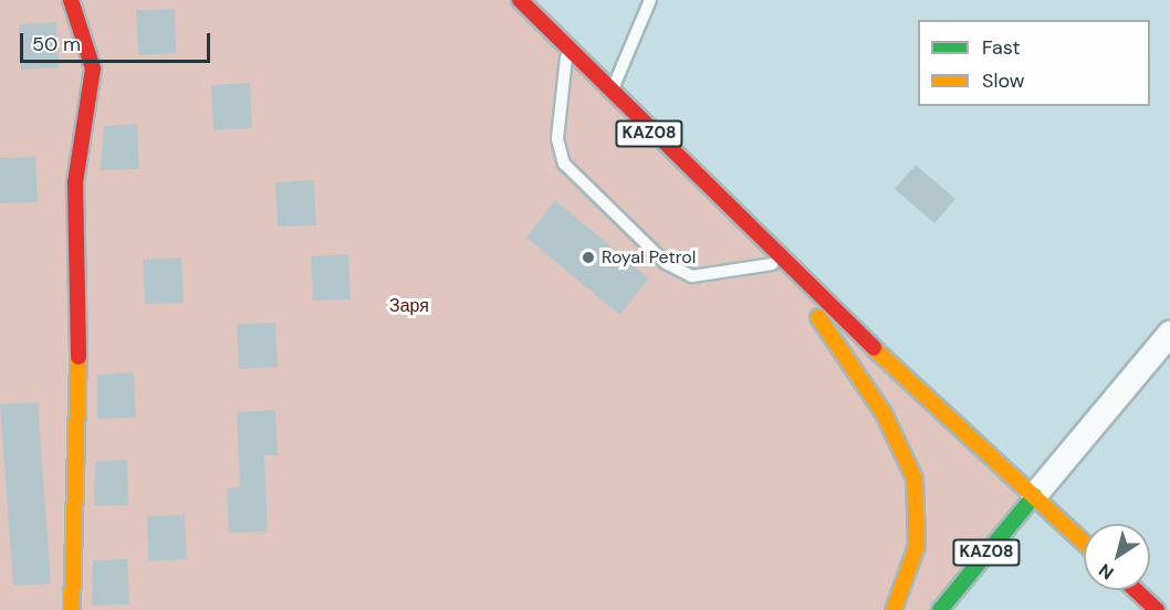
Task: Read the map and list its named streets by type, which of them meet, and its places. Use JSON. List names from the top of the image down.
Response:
{
  "streets": {
    "main road": ["KAZ08"]
  },
  "parks": ["Заря"],
  "places": ["Royal Petrol"],
  "legend": ["Fast", "Slow"],
  "scale_bar": "50 m",
  "north": "bottom left"
}
